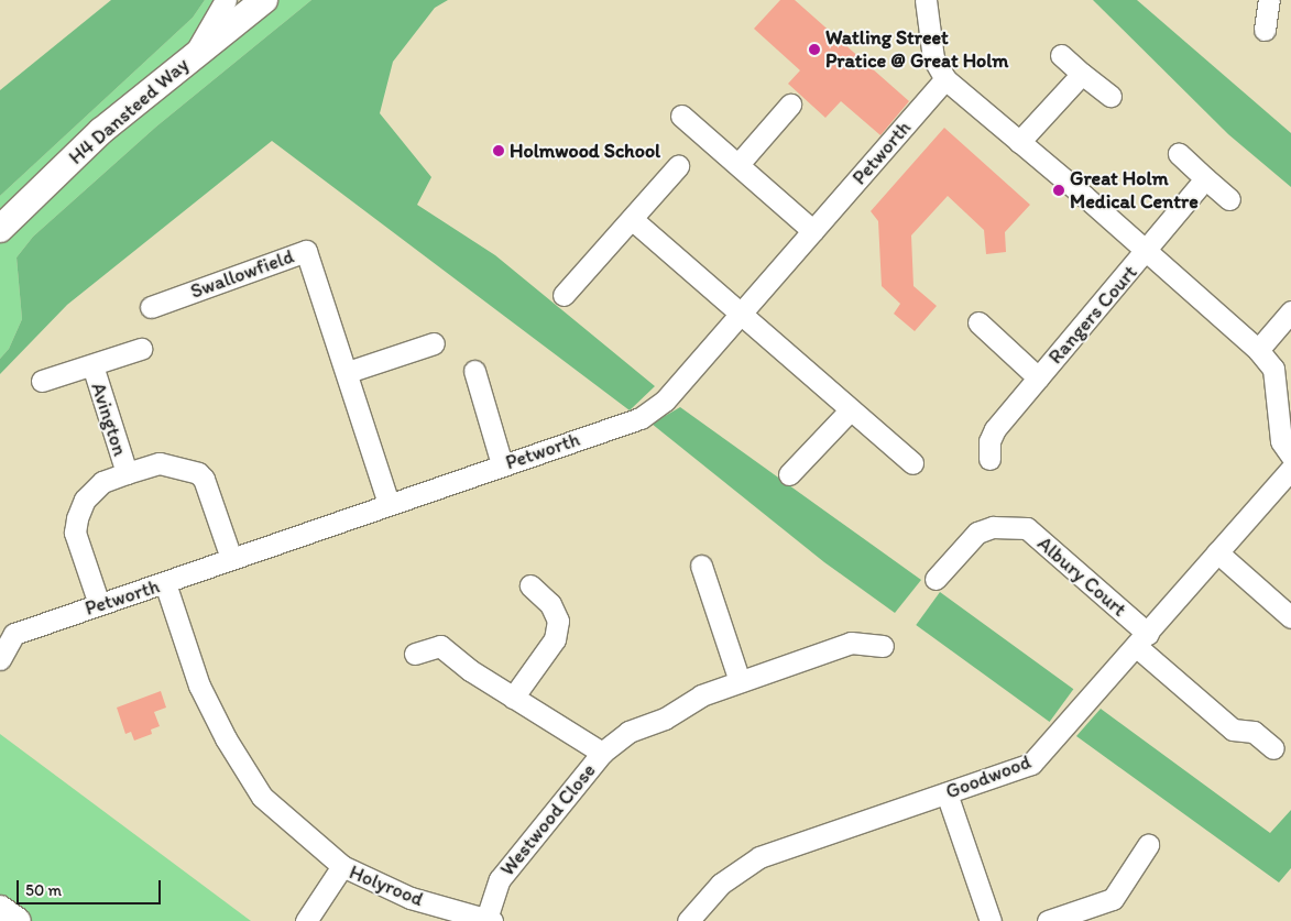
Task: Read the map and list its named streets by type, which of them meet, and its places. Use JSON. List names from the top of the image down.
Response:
{
  "streets": {
    "street": [
      "H4 Dansteed Way",
      "Petworth",
      "Swallowfield",
      "Rangers Court",
      "Avington",
      "Albury Court",
      "Goodwood",
      "Westwood Close",
      "Holyrood"
    ]
  },
  "crossings": [
    ["Petworth", "Swallowfield"],
    ["Petworth", "Avington"],
    ["Albury Court", "Goodwood"],
    ["Westwood Close", "Holyrood"]
  ],
  "places": ["Watling Street Pratice @ Great Holm", "Holmwood School", "Great Holm Medical Centre"],
  "scale_bar": "50 m"
}
